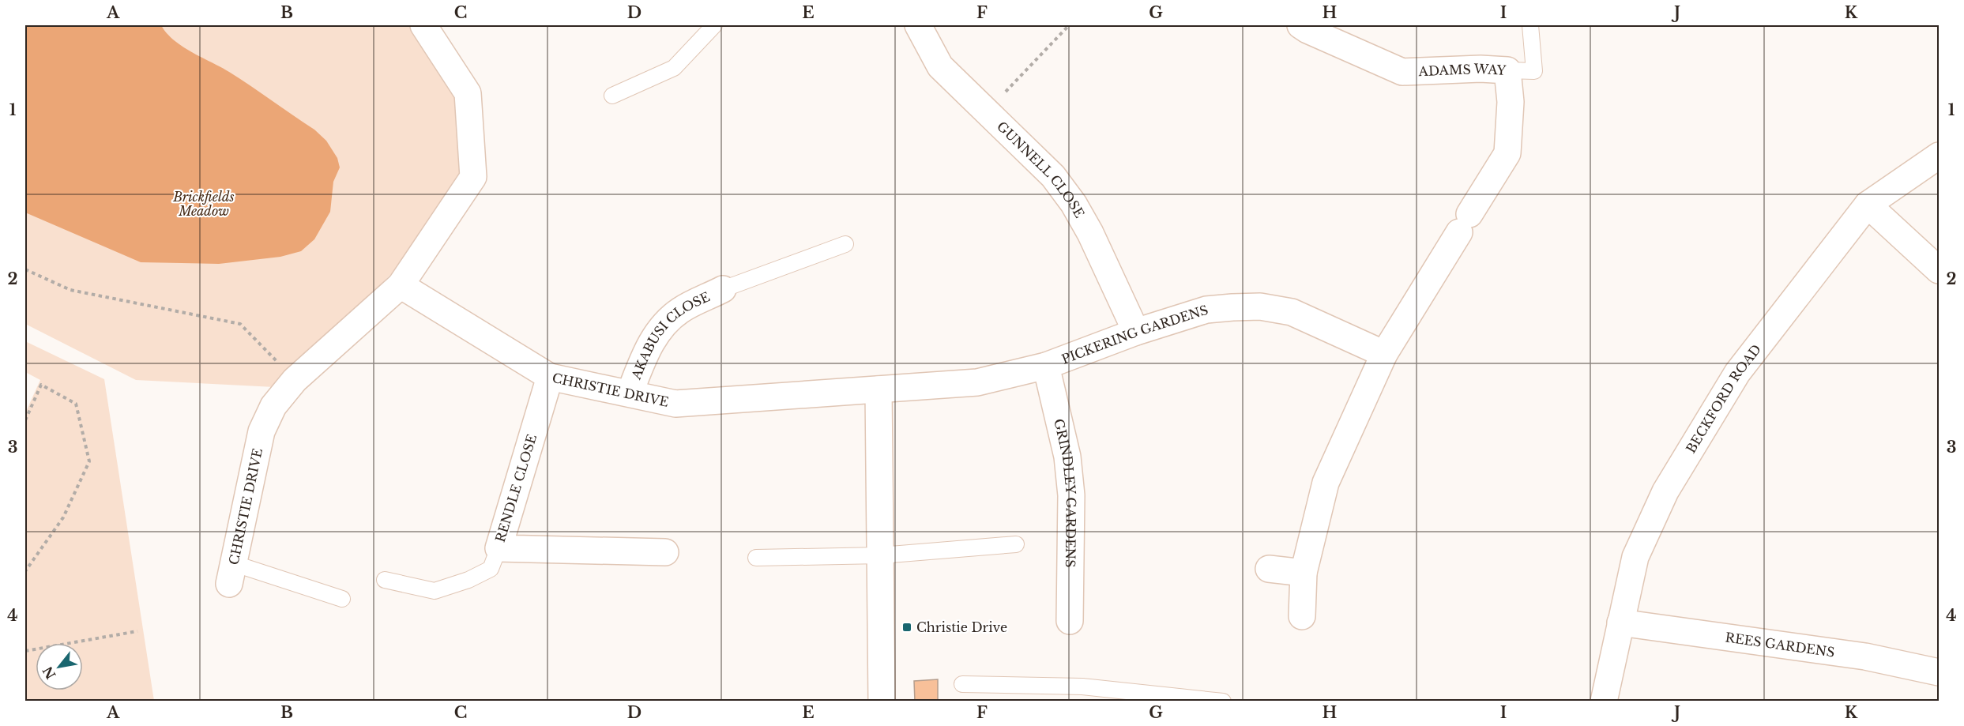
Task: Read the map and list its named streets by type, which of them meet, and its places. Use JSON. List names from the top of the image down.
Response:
{
  "streets": {
    "street": [
      "ADAMS WAY",
      "GUNNELL CLOSE",
      "PICKERING GARDENS",
      "AKABUSI CLOSE",
      "CHRISTIE DRIVE",
      "BECKFORD ROAD",
      "RENDLE CLOSE",
      "GRINDLEY GARDENS",
      "REES GARDENS"
    ]
  },
  "crossings": [
    ["ADAMS WAY", "PICKERING GARDENS"],
    ["GUNNELL CLOSE", "PICKERING GARDENS"],
    ["PICKERING GARDENS", "CHRISTIE DRIVE"],
    ["PICKERING GARDENS", "GRINDLEY GARDENS"],
    ["AKABUSI CLOSE", "CHRISTIE DRIVE"],
    ["CHRISTIE DRIVE", "RENDLE CLOSE"],
    ["BECKFORD ROAD", "REES GARDENS"]
  ],
  "parks": ["Brickfields Meadow"],
  "places": {
    "transit": ["Christie Drive"]
  },
  "north": "bottom left",
  "grid": {
    "columns": [
      "A",
      "B",
      "C",
      "D",
      "E",
      "F",
      "G",
      "H",
      "I",
      "J",
      "K"
    ],
    "rows": [
      "1",
      "2",
      "3",
      "4"
    ]
  }
}
